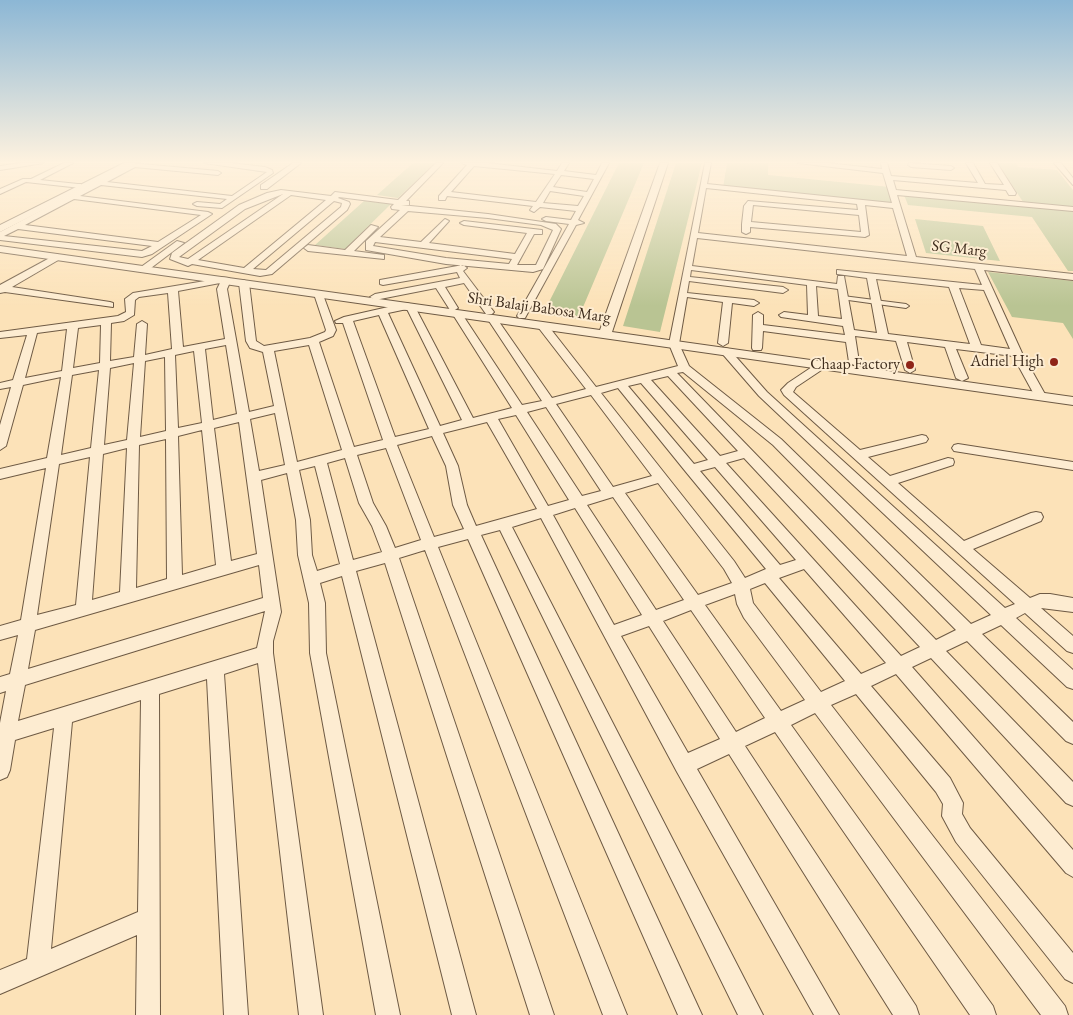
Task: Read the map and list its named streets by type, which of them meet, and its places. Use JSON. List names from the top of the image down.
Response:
{
  "streets": {
    "street": ["SG Marg", "Shri Balaji Babosa Marg"]
  },
  "places": ["Adriel High", "Chaap Factory"]
}
